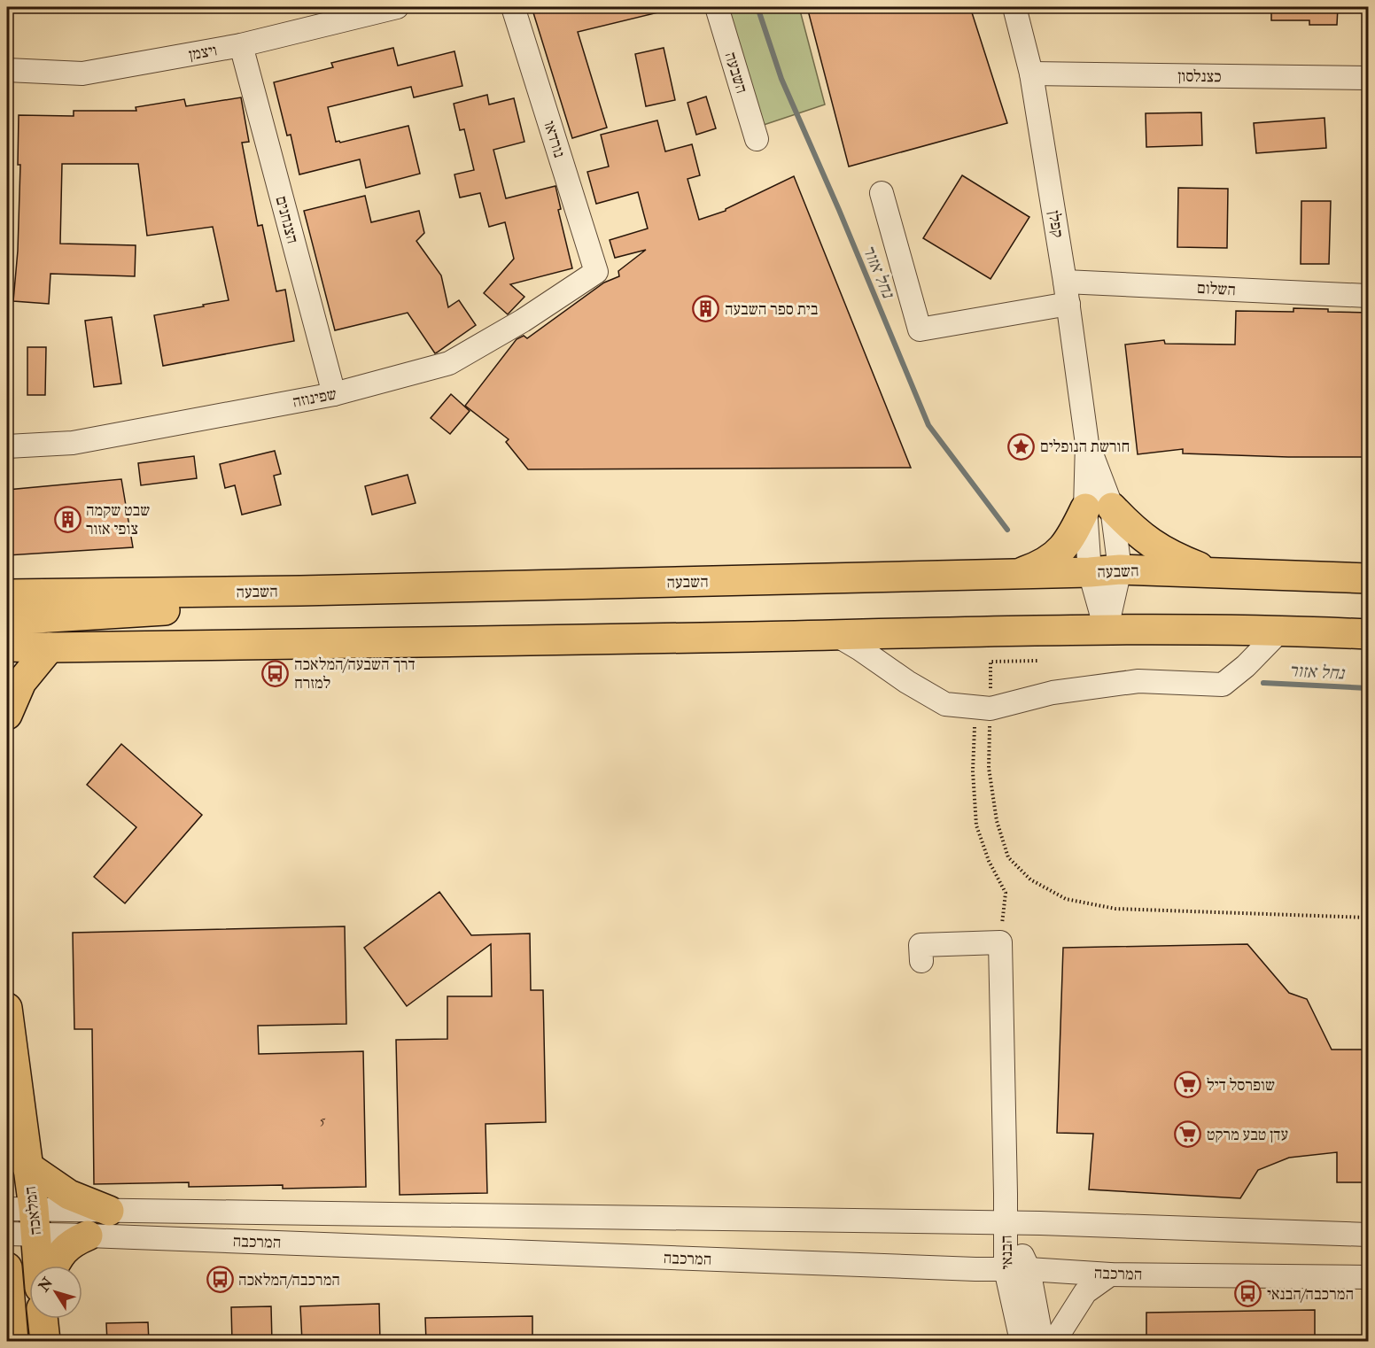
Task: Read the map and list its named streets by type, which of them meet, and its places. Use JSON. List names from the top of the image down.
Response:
{
  "streets": {
    "main road": ["השבעה", "המלאכה"],
    "street": [
      "ויצמן",
      "כצנלסון",
      "נורדאו",
      "הצנחנים",
      "קפלן",
      "השלום",
      "שפינוזה",
      "המרכבה",
      "הבנאי"
    ]
  },
  "crossings": [
    ["ויצמן", "הצנחנים"],
    ["השבעה", "קפלן"],
    ["כצנלסון", "קפלן"],
    ["נורדאו", "שפינוזה"],
    ["הצנחנים", "שפינוזה"],
    ["קפלן", "השלום"],
    ["המלאכה", "המרכבה"],
    ["המרכבה", "הבנאי"]
  ],
  "water": ["נחל אזור"],
  "places": {
    "building": ["בית ספר השבעה", "שבט שקמה צופי אזור"],
    "place": ["חורשת הנופלים"],
    "bus stop": ["דרך השבעה/המלאכה למזרח", "המרכבה/המלאכה", "המרכבה/הבנאי"],
    "supermarket": ["שופרסל דיל", "עדן טבע מרקט"]
  },
  "house_numbers": ["5"],
  "north": "top left"
}
